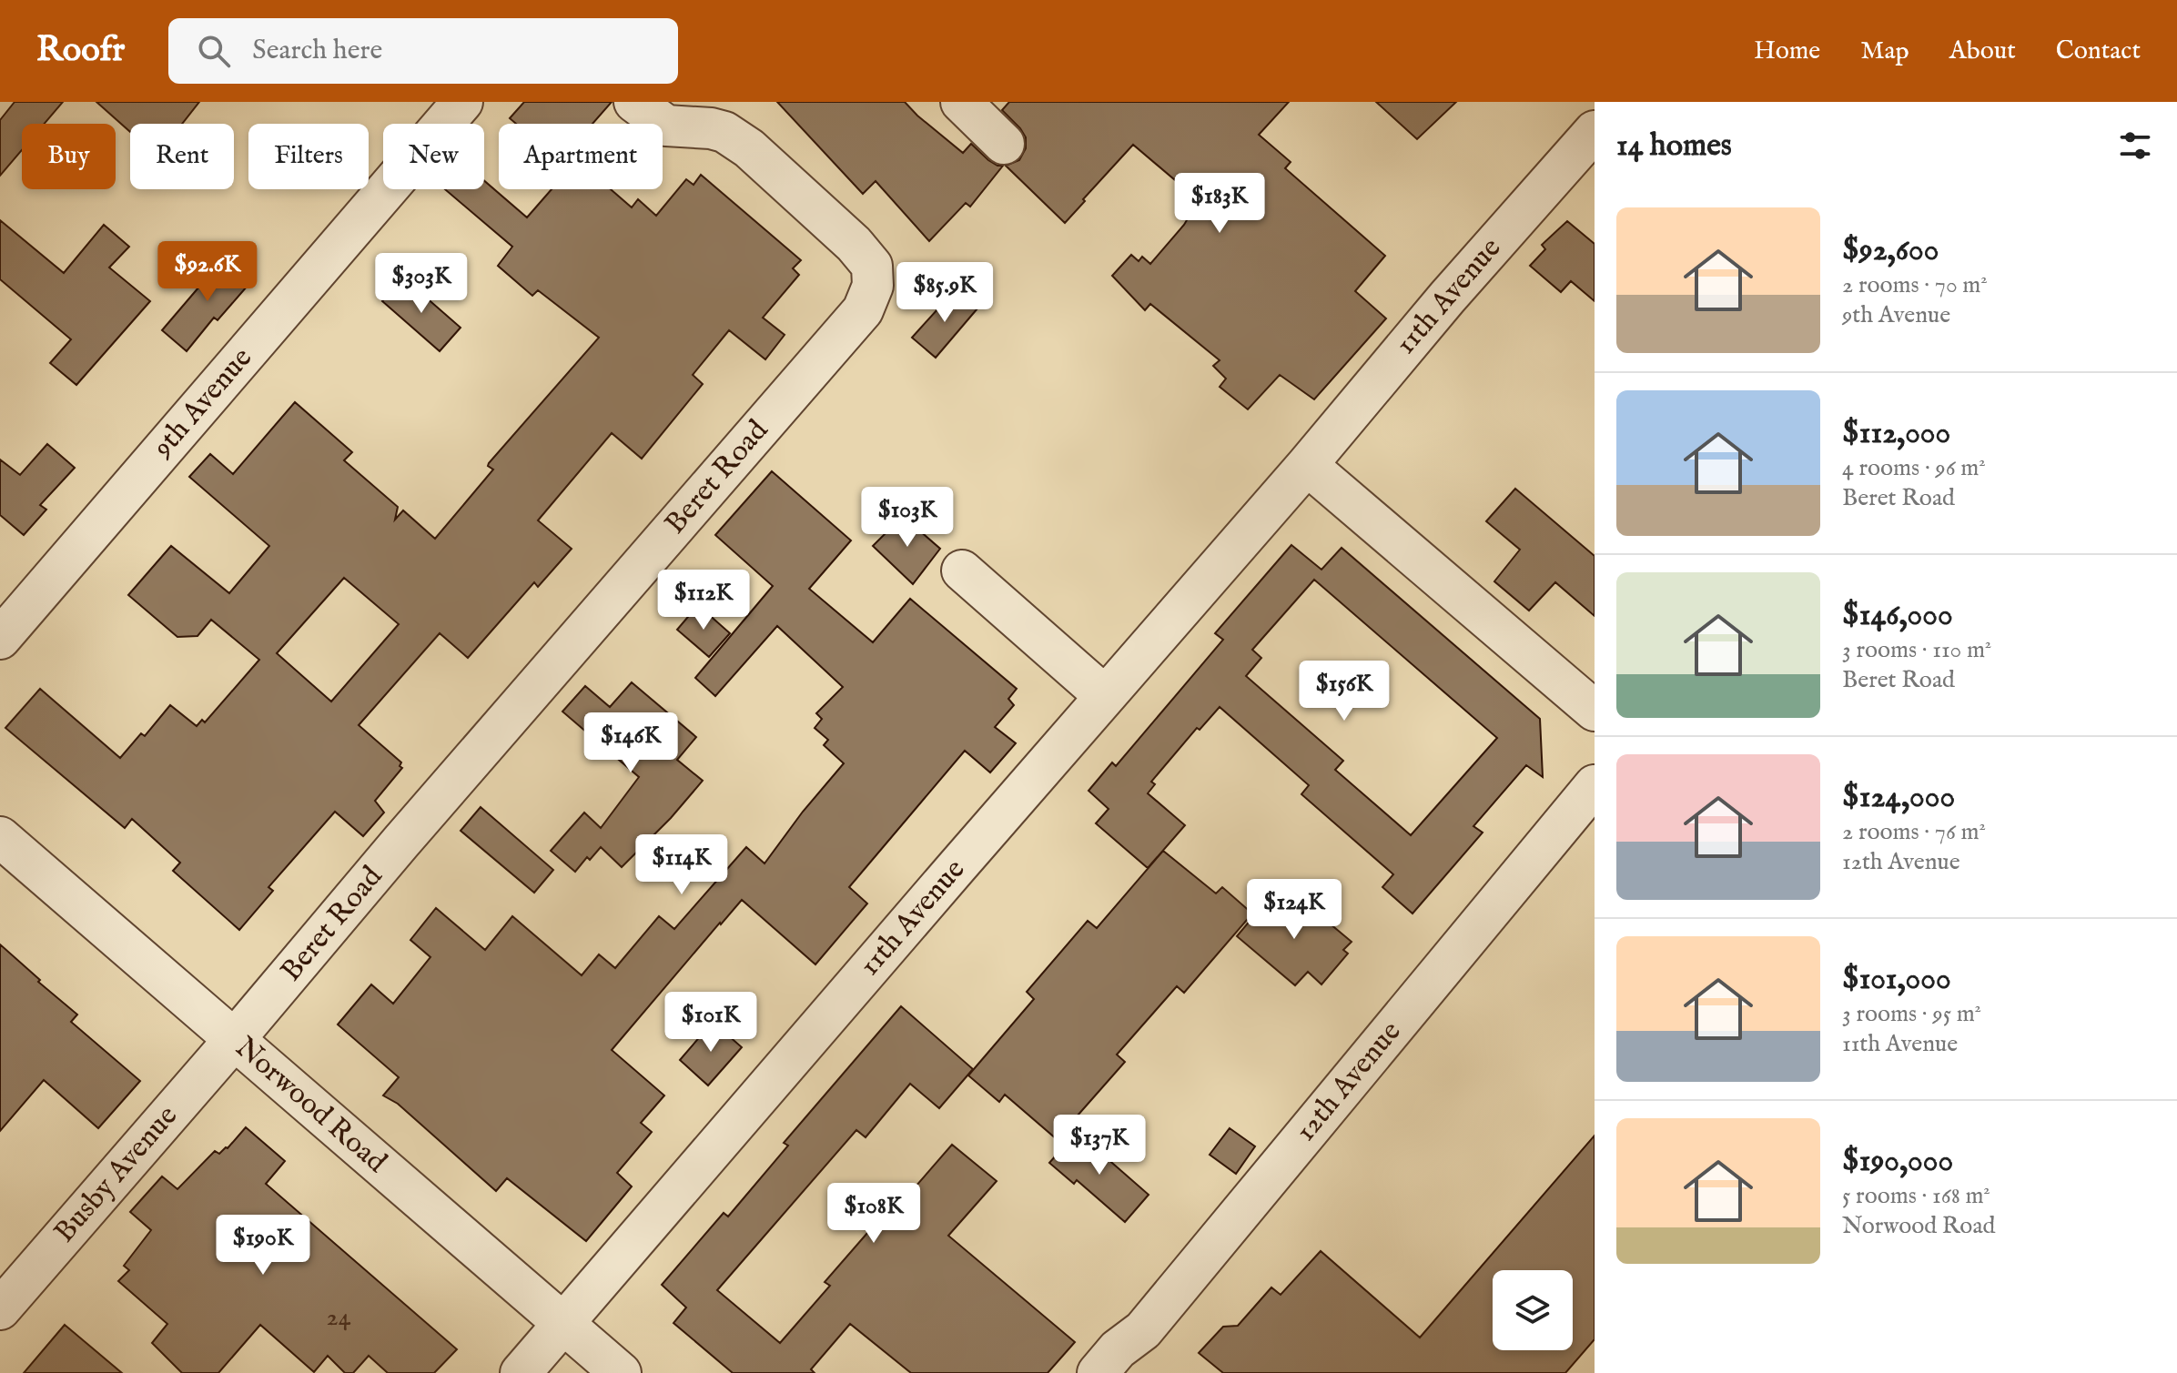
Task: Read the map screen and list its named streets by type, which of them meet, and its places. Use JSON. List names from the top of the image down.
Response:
{
  "streets": {
    "street": [
      "11th Avenue",
      "9th Avenue",
      "Beret Road",
      "12th Avenue",
      "Norwood Road",
      "Busby Avenue"
    ]
  },
  "crossings": [
    ["11th Avenue", "Norwood Road"],
    ["Beret Road", "Norwood Road"],
    ["Beret Road", "Busby Avenue"],
    ["Norwood Road", "Busby Avenue"]
  ],
  "house_numbers": ["24"],
  "page": {
    "header": "Roofr",
    "search": "Search here",
    "nav": [
      "Home",
      "Map",
      "About",
      "Contact"
    ],
    "heading": "14 homes",
    "chip": [
      "Buy",
      "Rent",
      "Filters",
      "New",
      "Apartment"
    ],
    "price": [
      "$183K",
      "$92.6K",
      "$303K",
      "$85.9K",
      "$103K",
      "$112K",
      "$156K",
      "$146K",
      "$114K",
      "$124K",
      "$101K",
      "$137K",
      "$108K",
      "$190K"
    ],
    "list": [
      {
        "name": "$92,600",
        "note": "2 rooms · 70 m² · 9th Avenue"
      },
      {
        "name": "$112,000",
        "note": "4 rooms · 96 m² · Beret Road"
      },
      {
        "name": "$146,000",
        "note": "3 rooms · 110 m² · Beret Road"
      },
      {
        "name": "$124,000",
        "note": "2 rooms · 76 m² · 12th Avenue"
      },
      {
        "name": "$101,000",
        "note": "3 rooms · 95 m² · 11th Avenue"
      },
      {
        "name": "$190,000",
        "note": "5 rooms · 168 m² · Norwood Road"
      }
    ]
  }
}
